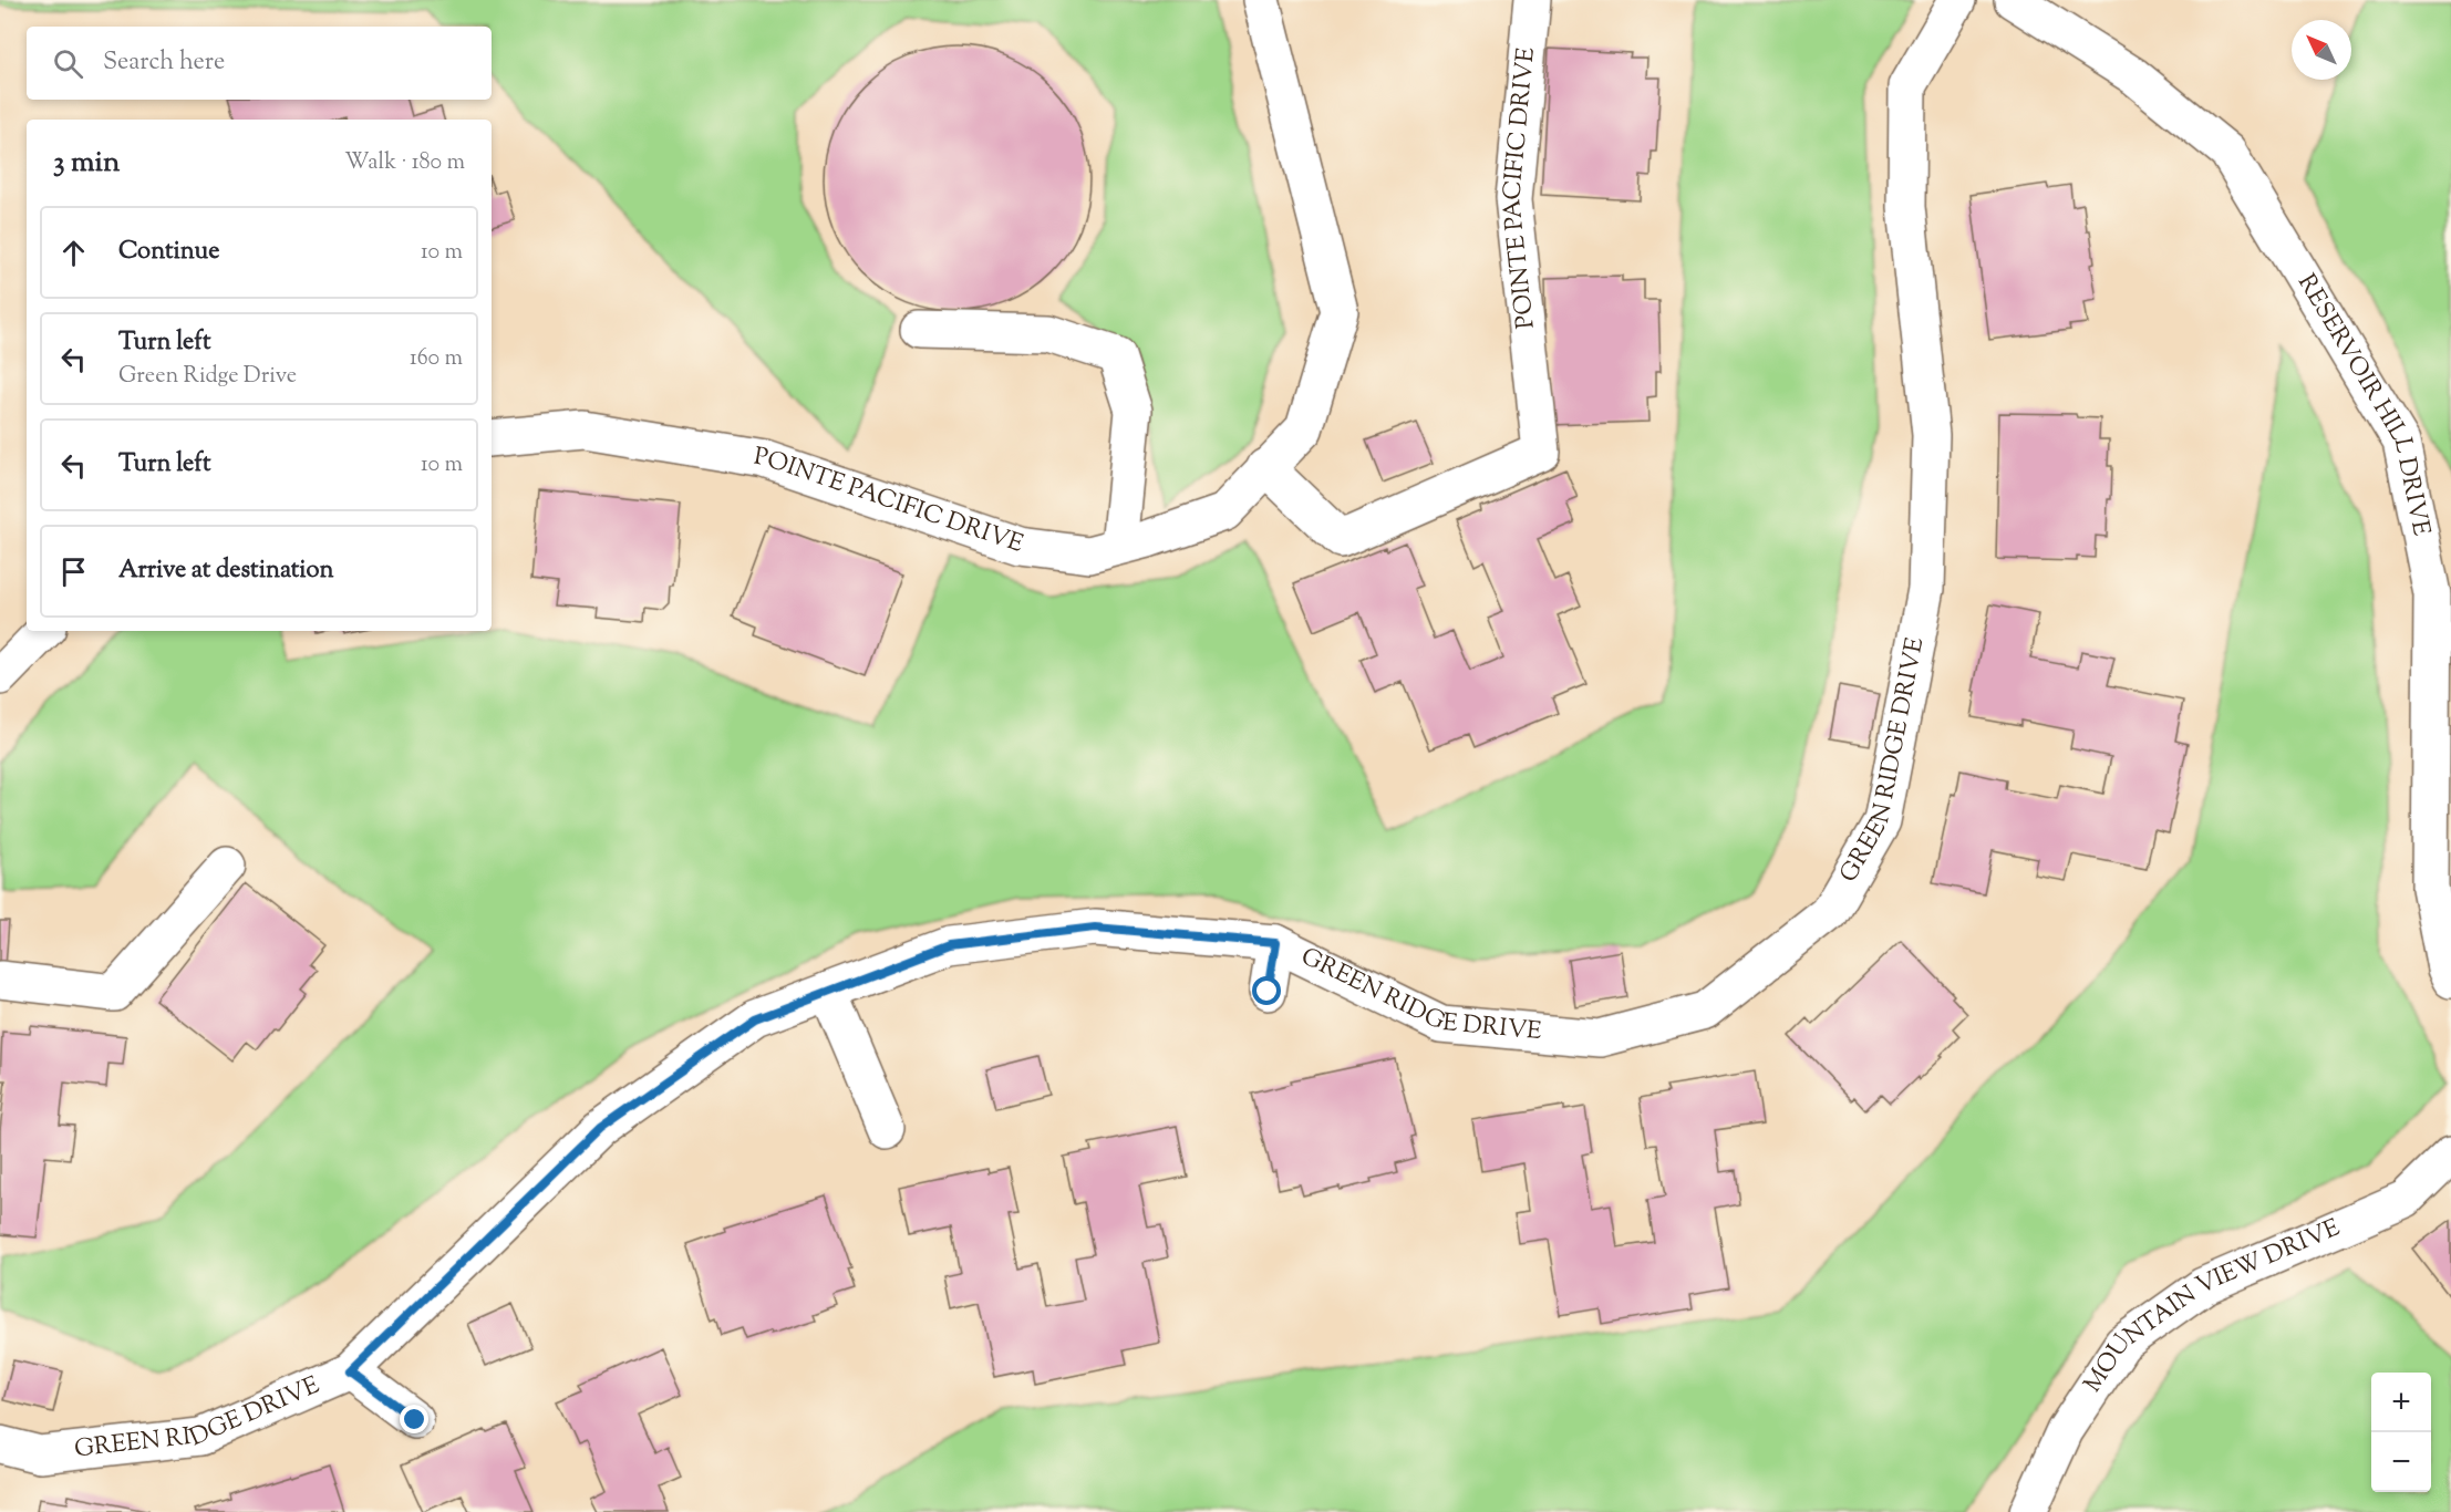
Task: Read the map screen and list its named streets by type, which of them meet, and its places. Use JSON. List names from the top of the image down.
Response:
{
  "streets": {
    "street": [
      "POINTE PACIFIC DRIVE",
      "RESERVOIR HILL DRIVE",
      "GREEN RIDGE DRIVE",
      "MOUNTAIN VIEW DRIVE"
    ]
  },
  "north": "top left",
  "page": {
    "search": "Search here",
    "heading": ["3 min", "Walk · 180 m"],
    "list": [
      ["Continue", "10 m"],
      ["Turn left", "Green Ridge Drive", "160 m"],
      ["Turn left", "10 m"],
      "Arrive at destination"
    ],
    "map_buttons": ["+", "−"]
  }
}
